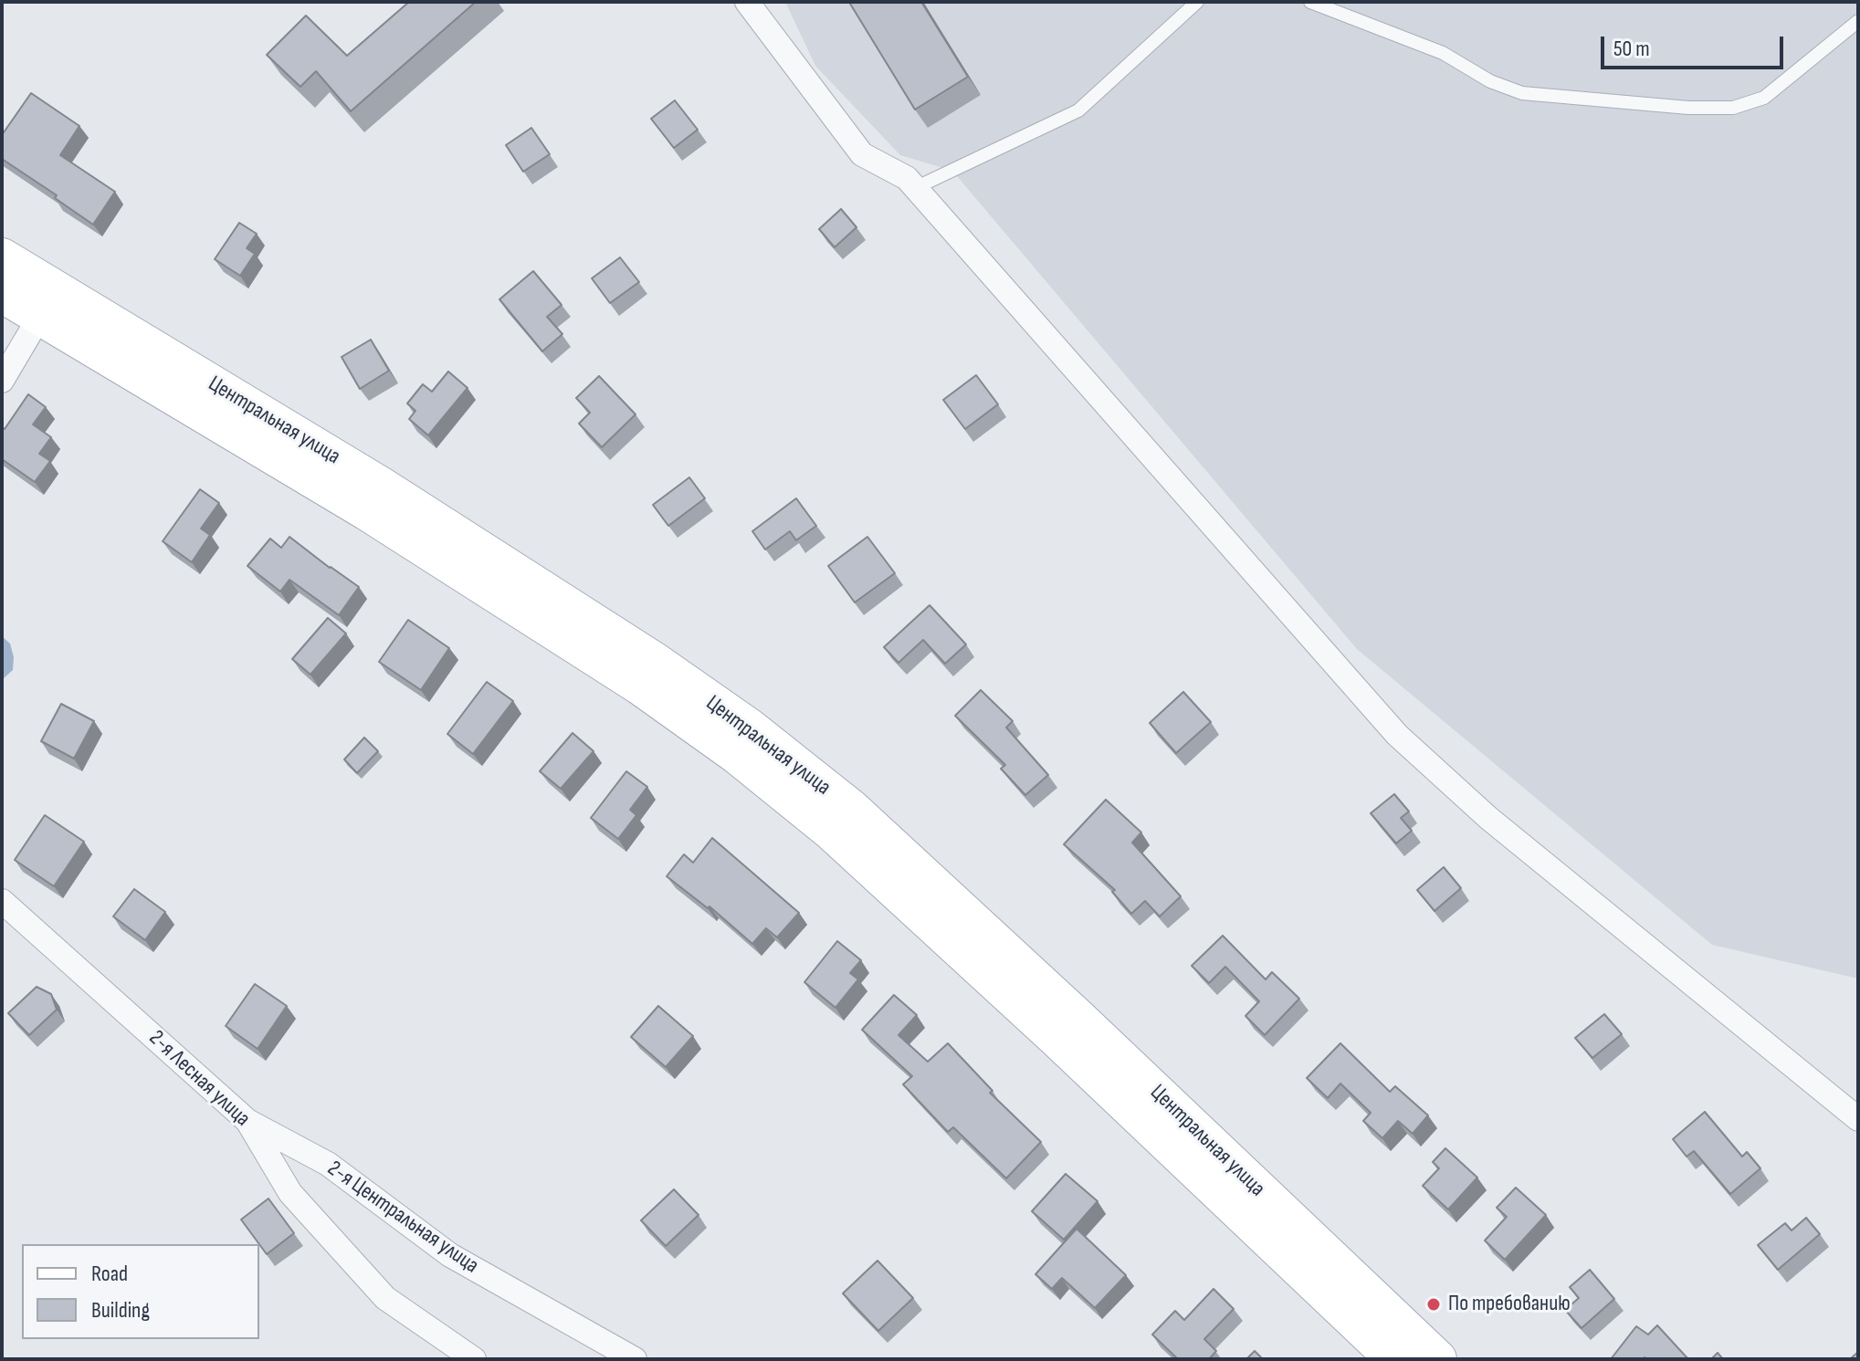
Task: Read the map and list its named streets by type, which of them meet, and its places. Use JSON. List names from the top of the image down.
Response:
{
  "streets": {
    "main road": ["Центральная улица"],
    "street": ["2-я Лесная улица", "2-я Центральная улица"]
  },
  "crossings": [
    ["2-я Лесная улица", "2-я Центральная улица"]
  ],
  "places": ["По требованию"],
  "legend": ["Road", "Building"],
  "scale_bar": "50 m"
}
